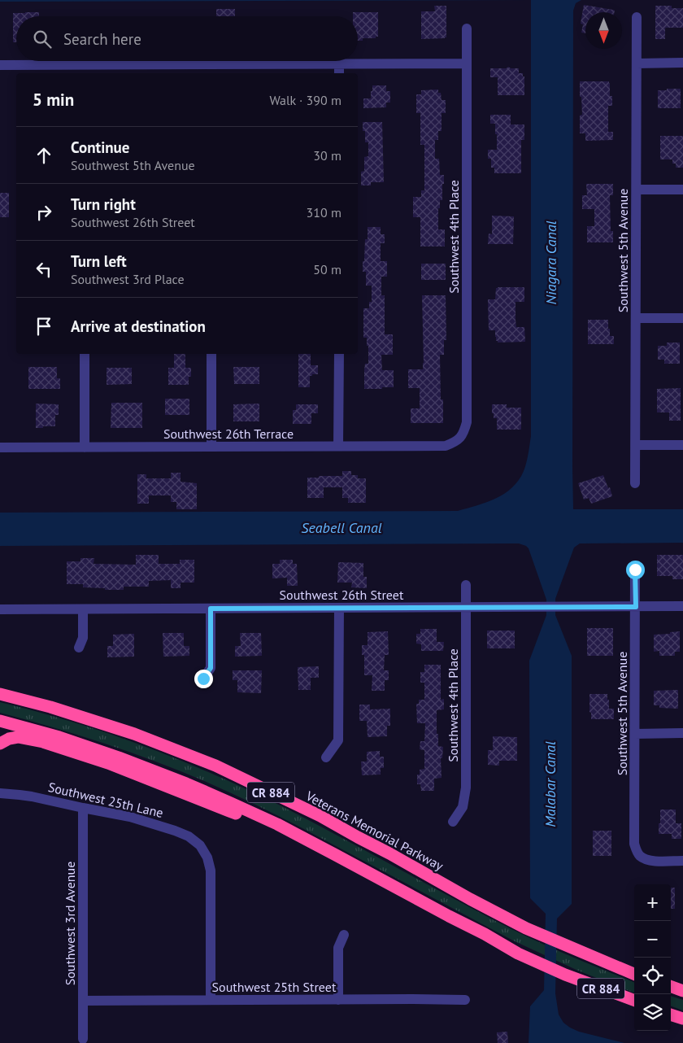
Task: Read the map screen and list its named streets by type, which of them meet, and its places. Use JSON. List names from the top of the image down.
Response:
{
  "streets": {
    "highway": ["CR 884", "Veterans Memorial Parkway"],
    "street": [
      "Southwest 4th Place",
      "Southwest 5th Avenue",
      "Southwest 26th Terrace",
      "Southwest 26th Street",
      "Southwest 25th Lane",
      "Southwest 3rd Avenue",
      "Southwest 25th Street"
    ]
  },
  "crossings": [
    ["Southwest 4th Place", "Southwest 26th Terrace"],
    ["Southwest 4th Place", "Southwest 26th Street"],
    ["Southwest 5th Avenue", "Southwest 26th Street"],
    ["Southwest 25th Lane", "Southwest 3rd Avenue"],
    ["Southwest 25th Lane", "Southwest 25th Street"],
    ["Southwest 3rd Avenue", "Southwest 25th Street"]
  ],
  "water": ["Niagara Canal", "Seabell Canal", "Malabar Canal"],
  "north": "bottom",
  "page": {
    "search": "Search here",
    "heading": ["5 min", "Walk · 390 m"],
    "list": [
      ["Continue", "Southwest 5th Avenue", "30 m"],
      ["Turn right", "Southwest 26th Street", "310 m"],
      ["Turn left", "Southwest 3rd Place", "50 m"],
      "Arrive at destination"
    ],
    "map_buttons": ["+", "−"]
  }
}
